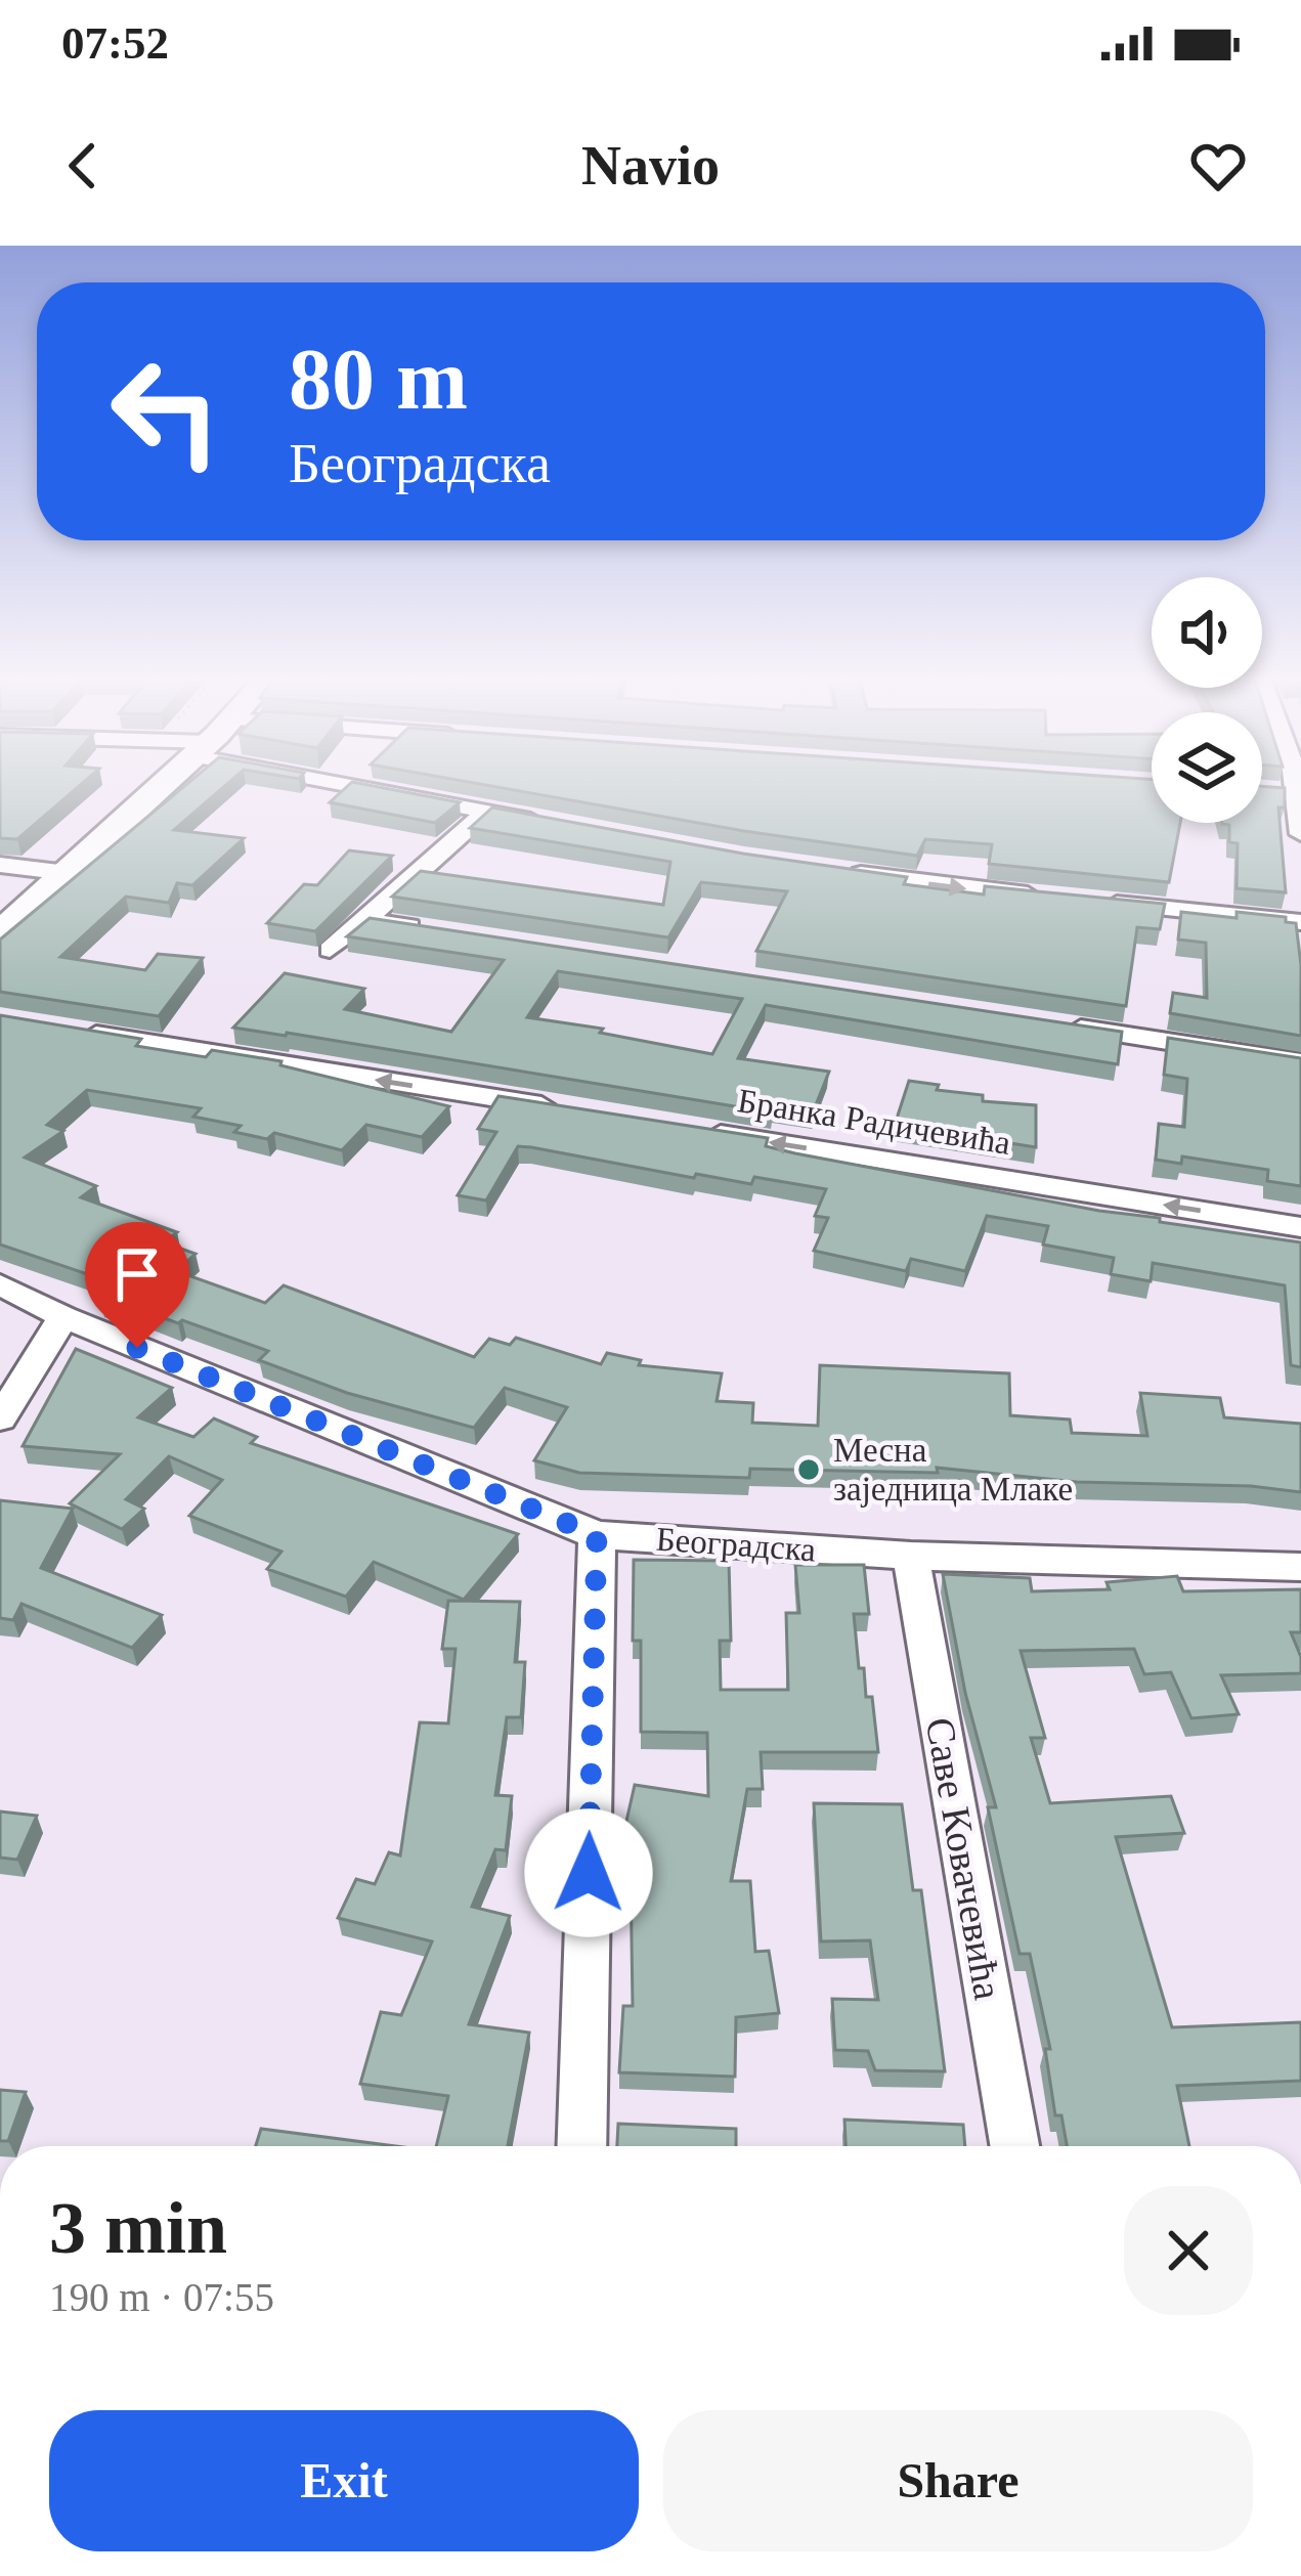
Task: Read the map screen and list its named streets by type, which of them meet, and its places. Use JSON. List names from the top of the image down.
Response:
{
  "streets": {
    "street": ["Бранка Радичевића", "Београдска", "Саве Ковачевића"]
  },
  "crossings": [
    ["Београдска", "Саве Ковачевића"]
  ],
  "places": ["Месна заједница Млаке"],
  "page": {
    "status": "07:52",
    "header": "Navio",
    "turn": ["80 m", "Београдска"],
    "heading": ["3 min", "190 m · 07:55"],
    "buttons": ["Exit", "Share"]
  }
}
